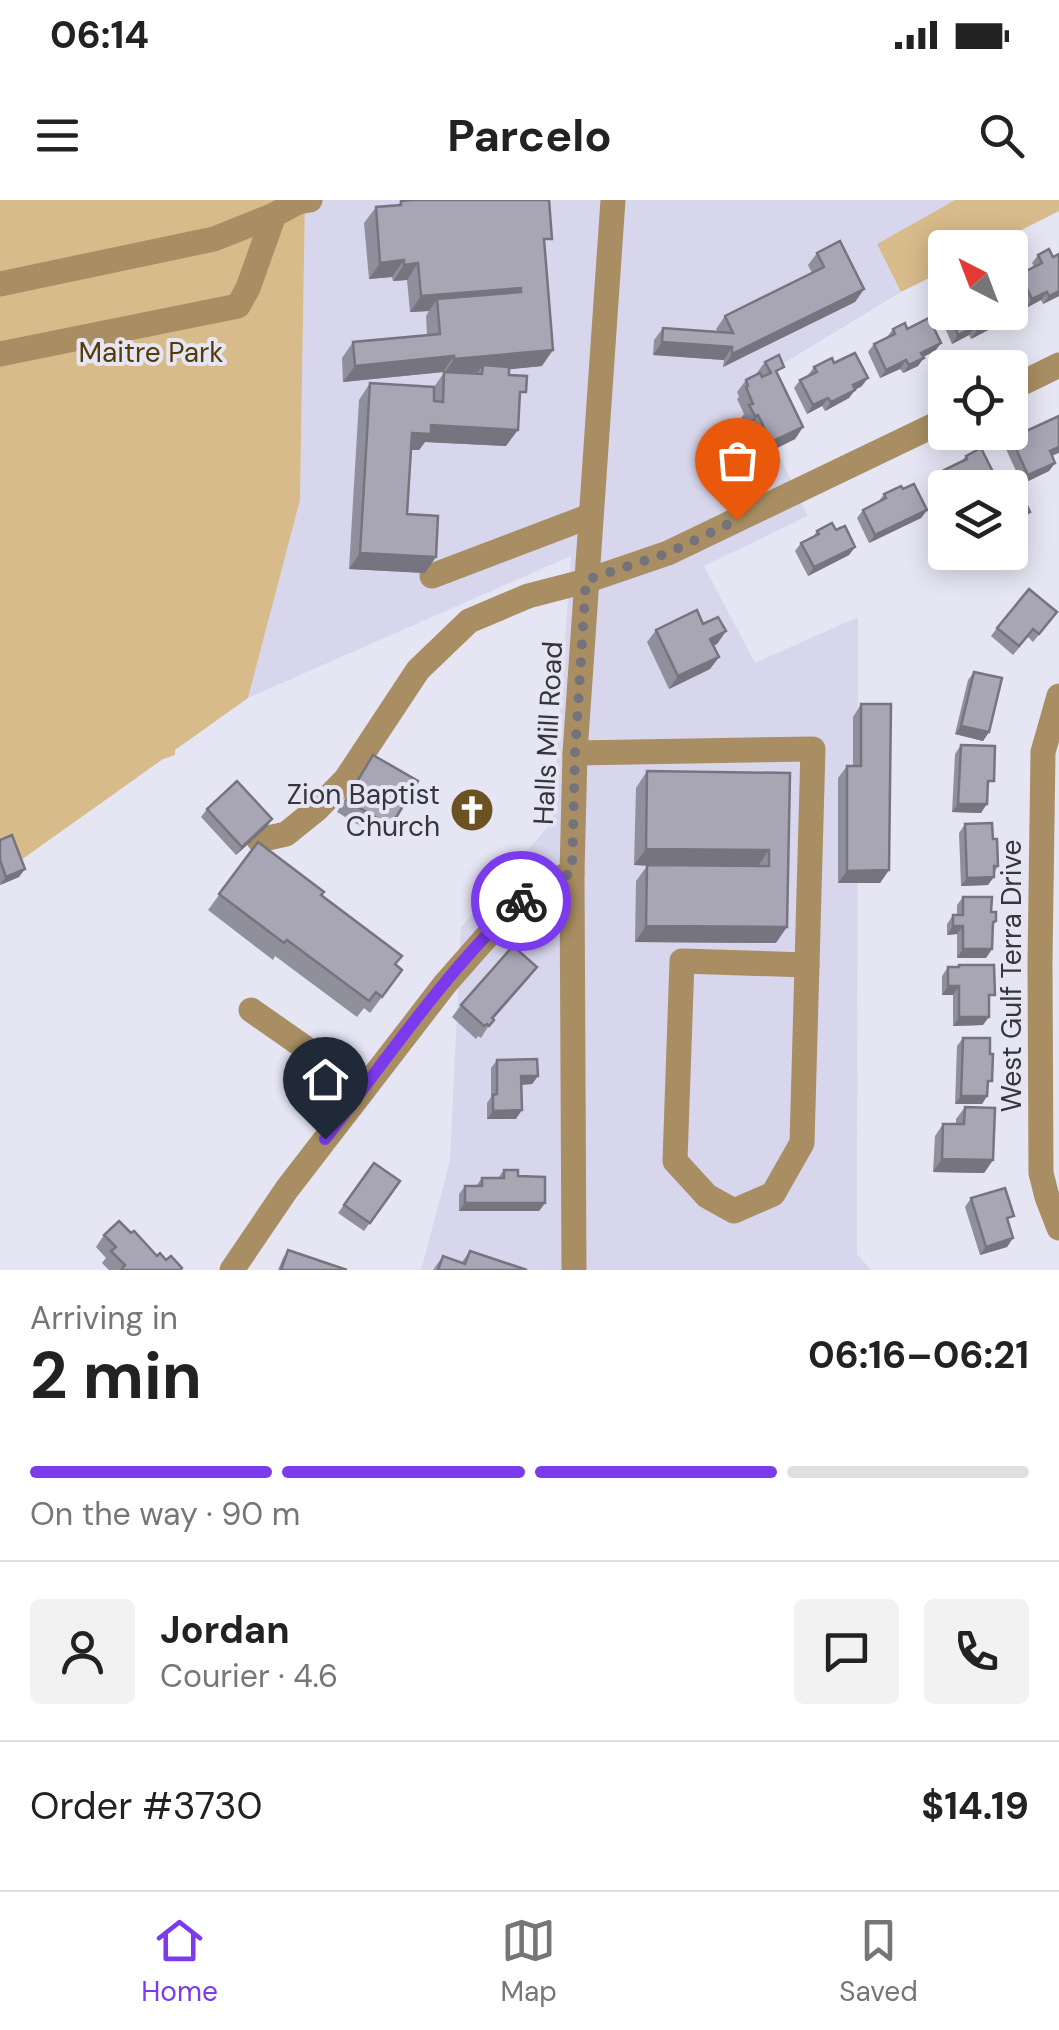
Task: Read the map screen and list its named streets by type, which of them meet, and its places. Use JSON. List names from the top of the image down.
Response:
{
  "streets": {
    "street": ["Halls Mill Road", "West Gulf Terra Drive"]
  },
  "parks": ["Maitre Park"],
  "places": {
    "church": ["Zion Baptist Church"]
  },
  "north": "top left",
  "page": {
    "status": "06:14",
    "header": "Parcelo",
    "heading": ["2 min", "Arriving in", "06:16–06:21"],
    "panel": [
      "Jordan",
      "Courier · 4.6",
      "Order #3730",
      "$14.19"
    ],
    "bar": "On the way · 90 m",
    "tabs": ["Home", "Map", "Saved"]
  }
}
